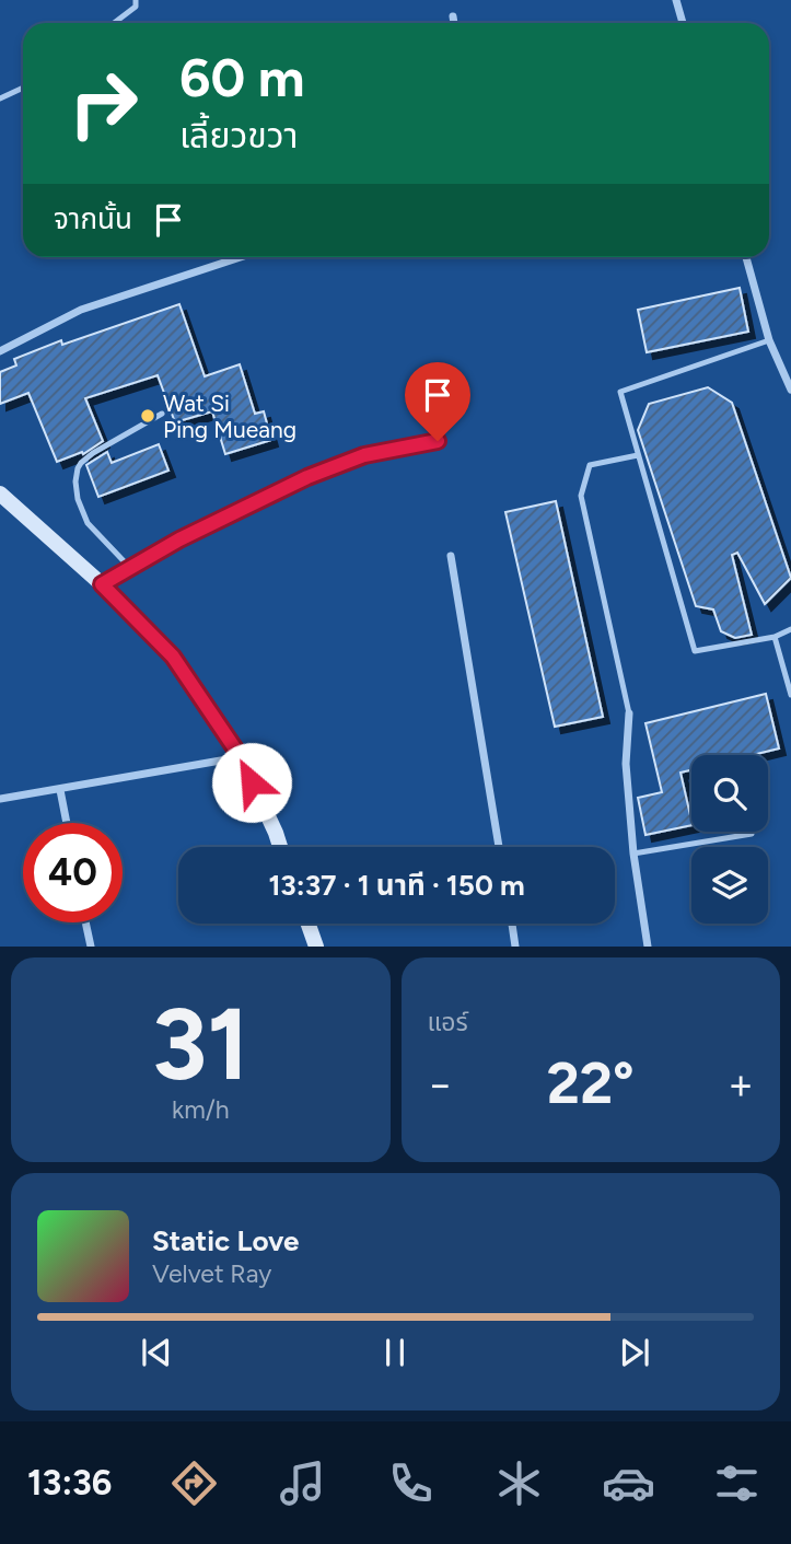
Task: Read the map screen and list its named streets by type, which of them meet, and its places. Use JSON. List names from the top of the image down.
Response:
{
  "places": ["Wat Si Ping Mueang"],
  "page": {
    "turn": ["60 m", "เลี้ยวขวา"],
    "then": "จากนั้น",
    "limit": "40",
    "trip": "13:37 · 1 นาที · 150 m",
    "tile": [
      ["31", "km/h"],
      "แอร์"
    ],
    "heat": ["−", "22°", "+"],
    "song": ["Static Love", "Velvet Ray"],
    "tabs": "13:36"
  }
}
